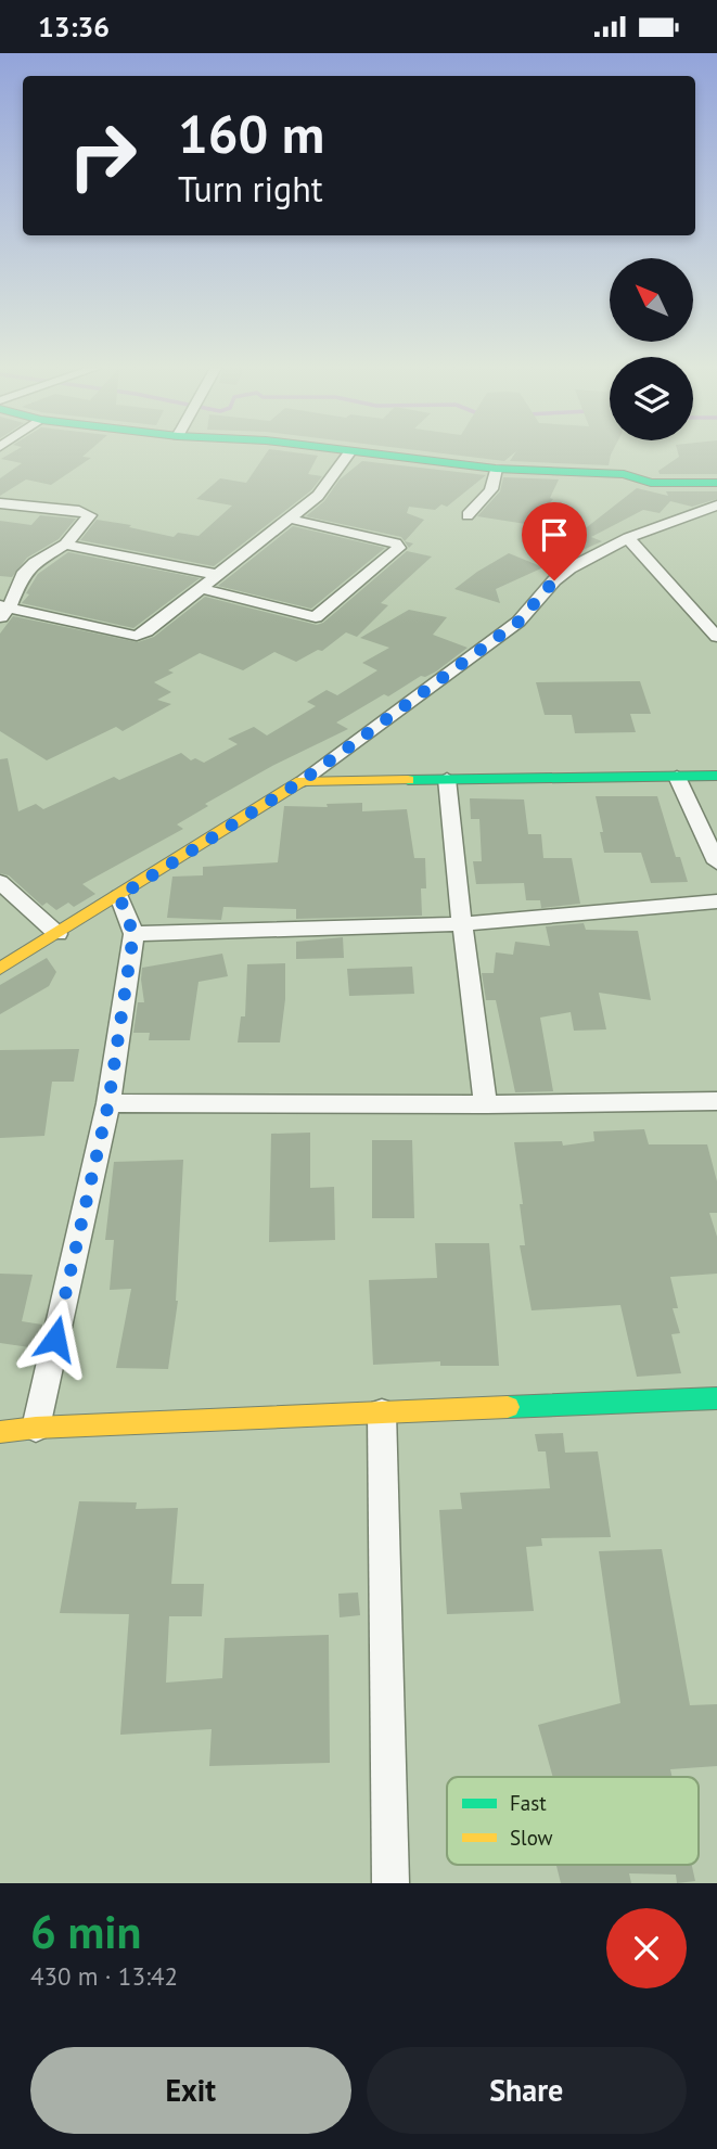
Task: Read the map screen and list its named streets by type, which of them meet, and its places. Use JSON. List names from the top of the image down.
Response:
{
  "legend": ["Fast", "Slow"],
  "north": "top left",
  "page": {
    "status": "13:36",
    "turn": ["160 m", "Turn right"],
    "heading": ["6 min", "430 m · 13:42"],
    "buttons": ["Exit", "Share"]
  }
}
